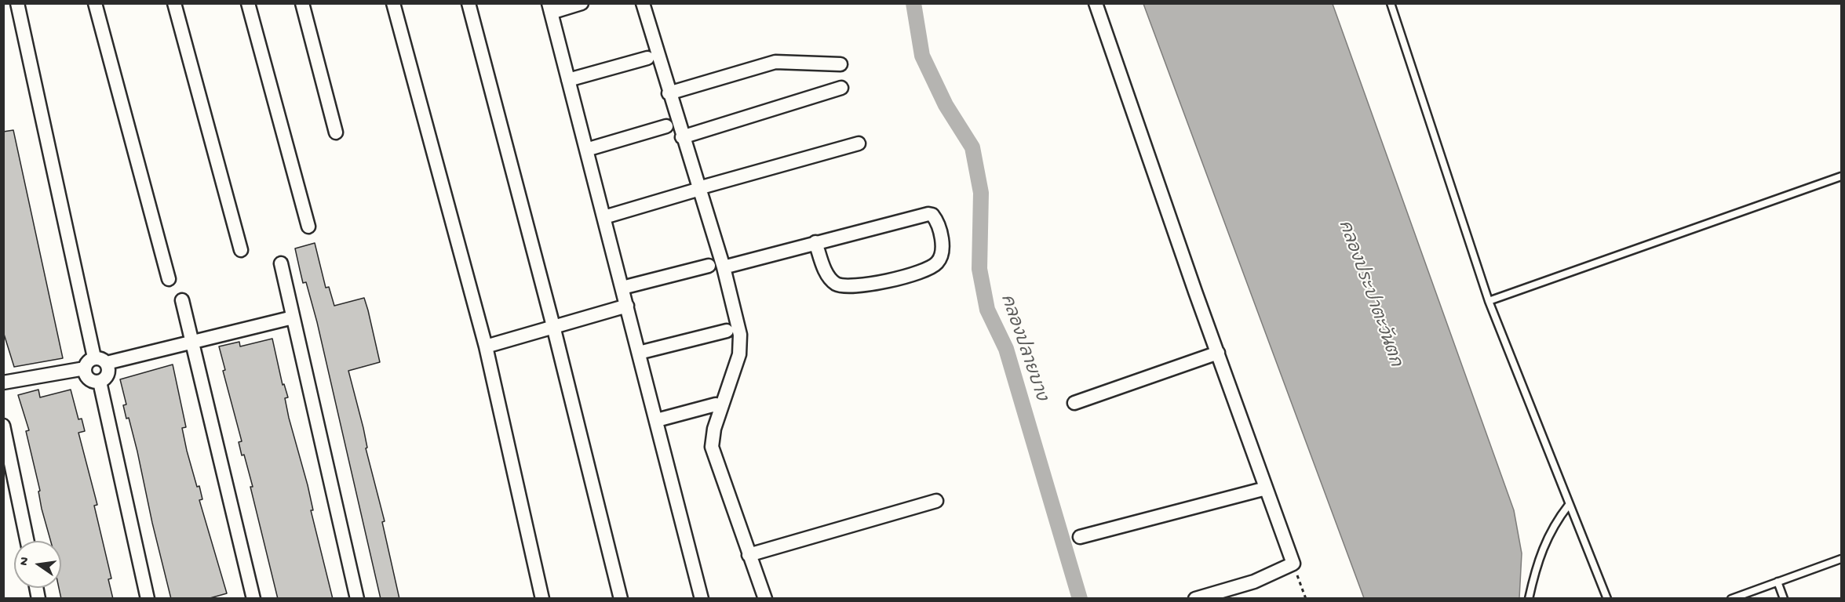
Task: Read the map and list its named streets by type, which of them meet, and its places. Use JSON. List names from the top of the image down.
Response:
{
  "water": ["คลองประปาตะวันตก", "คลองปลายบาง"],
  "north": "left"
}
